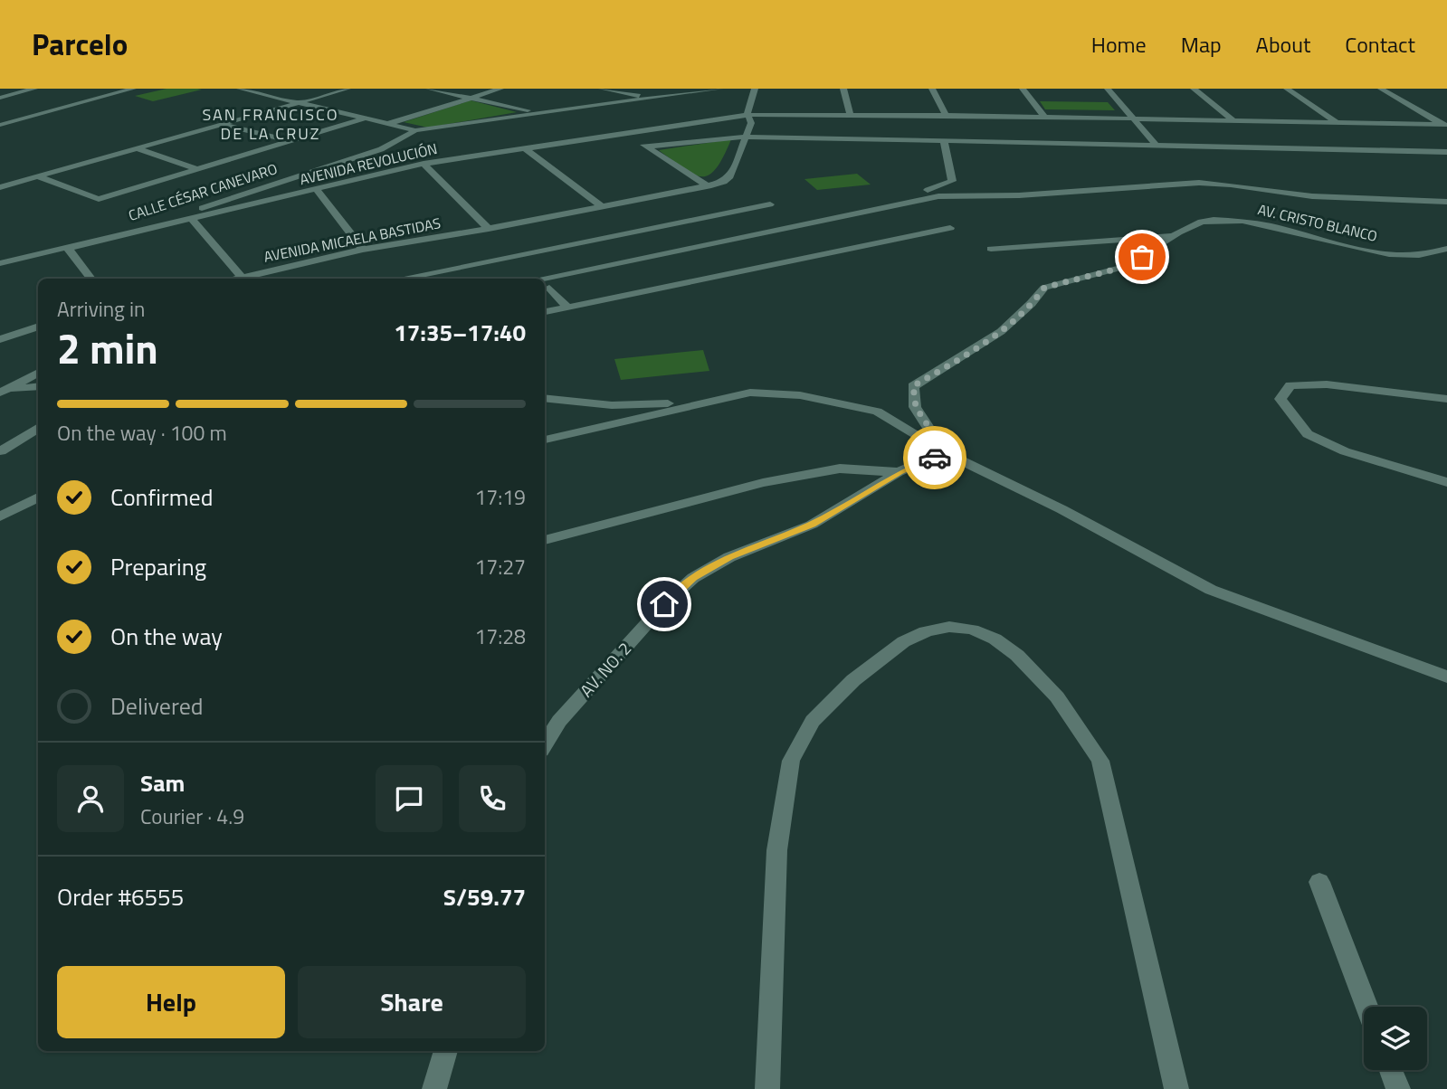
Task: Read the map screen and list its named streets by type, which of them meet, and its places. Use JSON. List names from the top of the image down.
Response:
{
  "streets": {
    "street": [
      "AVENIDA REVOLUCIÓN",
      "CALLE CÉSAR CANEVARO",
      "AV. CRISTO BLANCO",
      "AVENIDA MICAELA BASTIDAS",
      "AV. NO. 2"
    ]
  },
  "crossings": [
    ["AVENIDA REVOLUCIÓN", "CALLE CÉSAR CANEVARO"]
  ],
  "districts": ["SAN FRANCISCO DE LA CRUZ"],
  "page": {
    "header": "Parcelo",
    "nav": [
      "Home",
      "Map",
      "About",
      "Contact"
    ],
    "heading": ["2 min", "Arriving in", "17:35–17:40"],
    "panel": [
      "Sam",
      "Courier · 4.9",
      "Order #6555",
      "S/59.77"
    ],
    "bar": "On the way · 100 m",
    "list": [
      ["Confirmed", "17:19"],
      ["Preparing", "17:27"],
      ["On the way", "17:28"],
      "Delivered"
    ],
    "buttons": ["Help", "Share"]
  }
}
